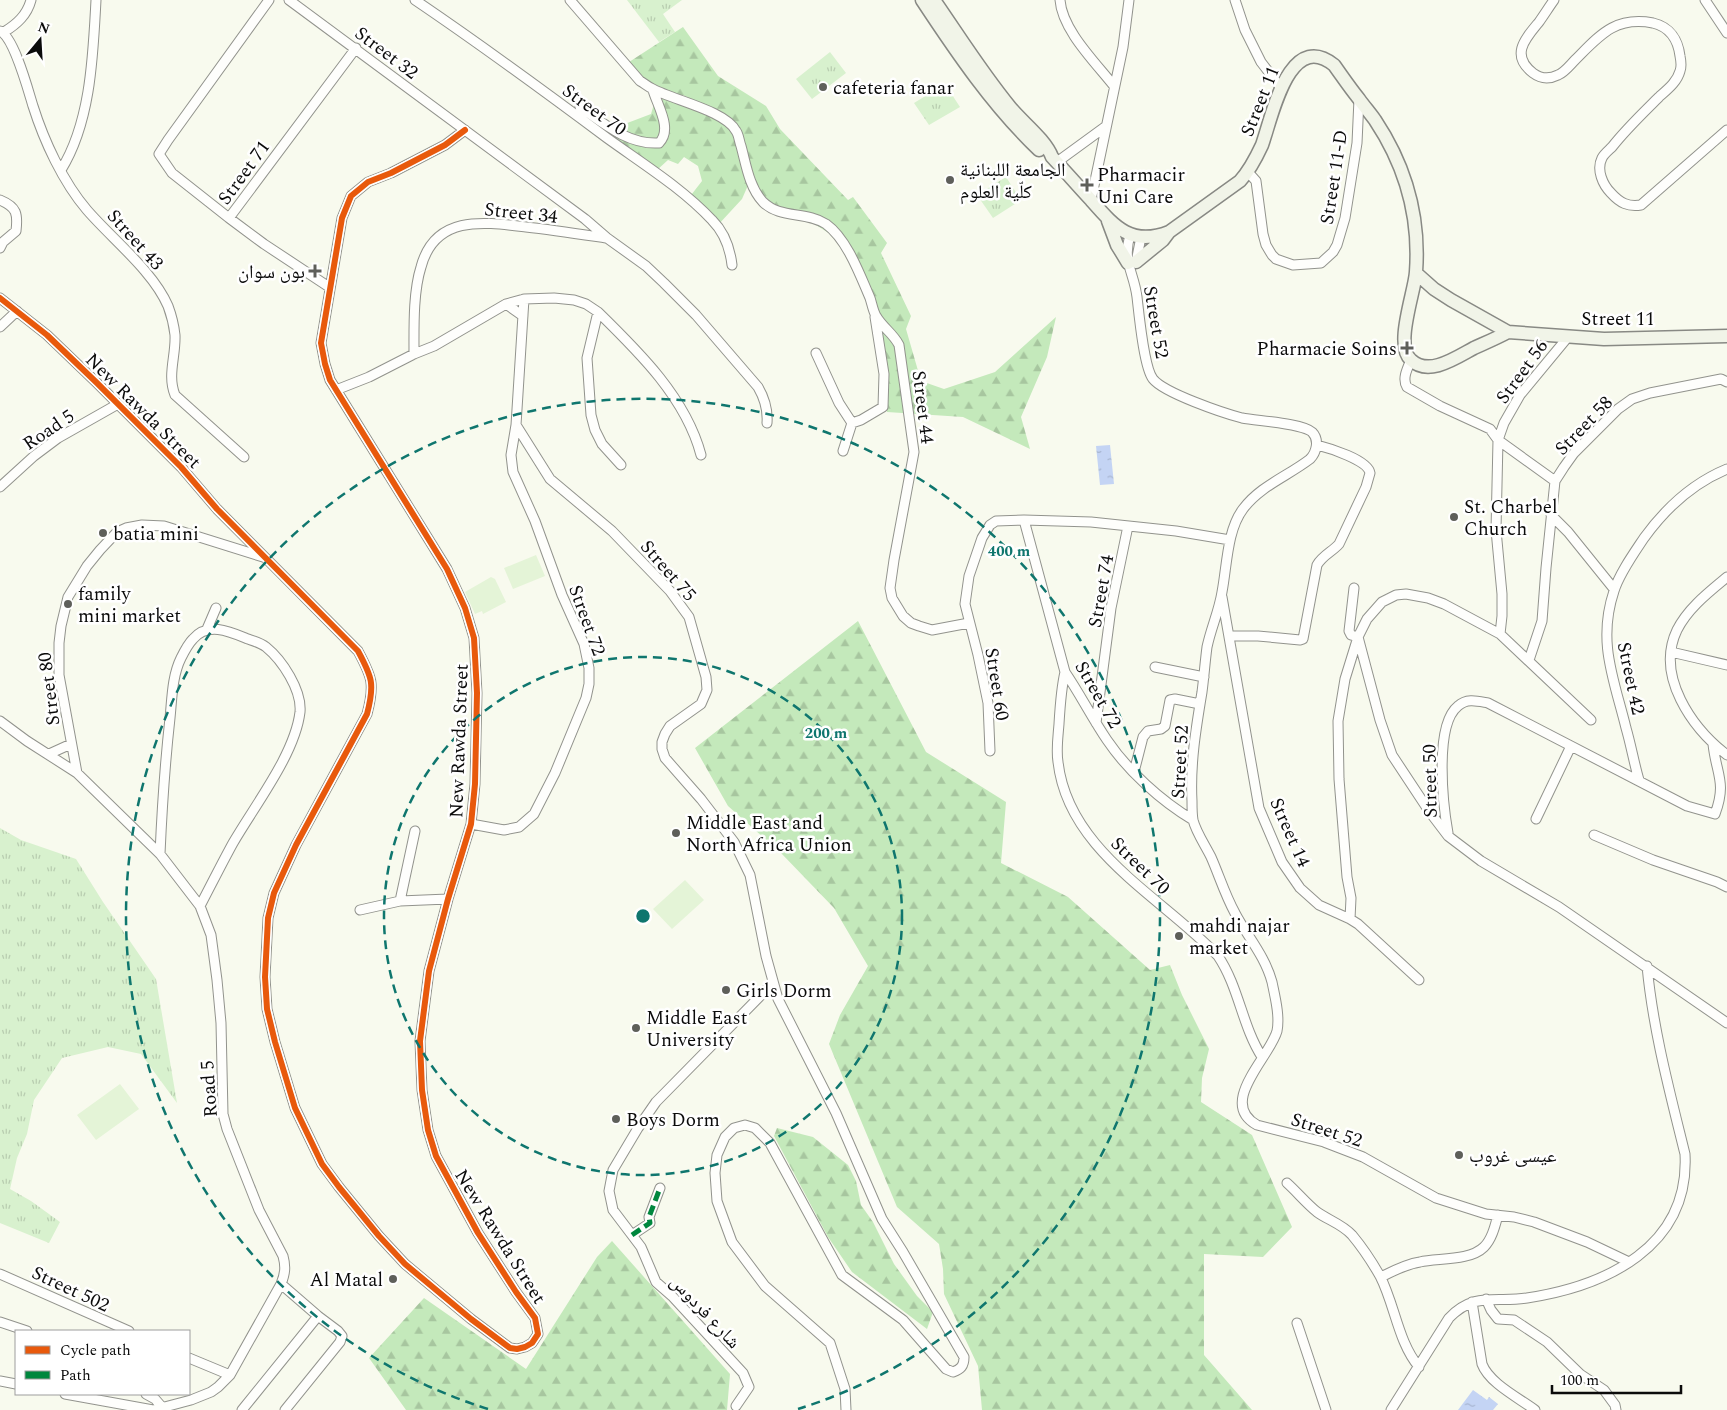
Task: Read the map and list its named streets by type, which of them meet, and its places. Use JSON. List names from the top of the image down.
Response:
{
  "streets": {
    "street": [
      "Street 32",
      "Street 11",
      "Street 70",
      "Street 71",
      "Street 11-D",
      "Street 34",
      "Street 43",
      "Street 52",
      "Street 56",
      "Street 44",
      "New Rawda Street",
      "Street 58",
      "Road 5",
      "Street 75",
      "Street 74",
      "Street 72",
      "Street 42",
      "Street 60",
      "Street 80",
      "Street 50",
      "Street 14",
      "Street 502",
      "شارع فردوس"
    ]
  },
  "crossings": [
    ["Street 32", "Street 71"],
    ["Street 32", "Street 34"],
    ["Street 32", "New Rawda Street"],
    ["Street 11", "Street 11-D"],
    ["Street 11", "Street 56"],
    ["Street 70", "Street 52"],
    ["Street 70", "Street 72"],
    ["Street 71", "New Rawda Street"],
    ["Street 34", "New Rawda Street"],
    ["Street 52", "Street 72"],
    ["Street 52", "Street 14"],
    ["Street 44", "Street 60"],
    ["New Rawda Street", "Road 5"],
    ["New Rawda Street", "Street 72"],
    ["New Rawda Street", "Street 80"],
    ["Road 5", "Street 80"],
    ["Street 75", "Street 72"],
    ["Street 75", "شارع فردوس"],
    ["Street 74", "Street 72"],
    ["Street 42", "Street 50"]
  ],
  "places": {
    "other": [
      "cafeteria fanar",
      "الجامعة اللبنانية كلّية العلوم",
      "St. Charbel Church",
      "batia mini",
      "family mini market",
      "Middle East and North Africa Union",
      "mahdi najar market",
      "Girls Dorm",
      "Middle East University",
      "Boys Dorm",
      "عيسى غروب",
      "Al Matal"
    ],
    "health": ["Pharmacir Uni Care", "بون سوان", "Pharmacie Soins"]
  },
  "legend": ["Cycle path", "Path"],
  "scale_bar": "100 m",
  "north": "top",
  "rings": ["400 m", "200 m"]
}
